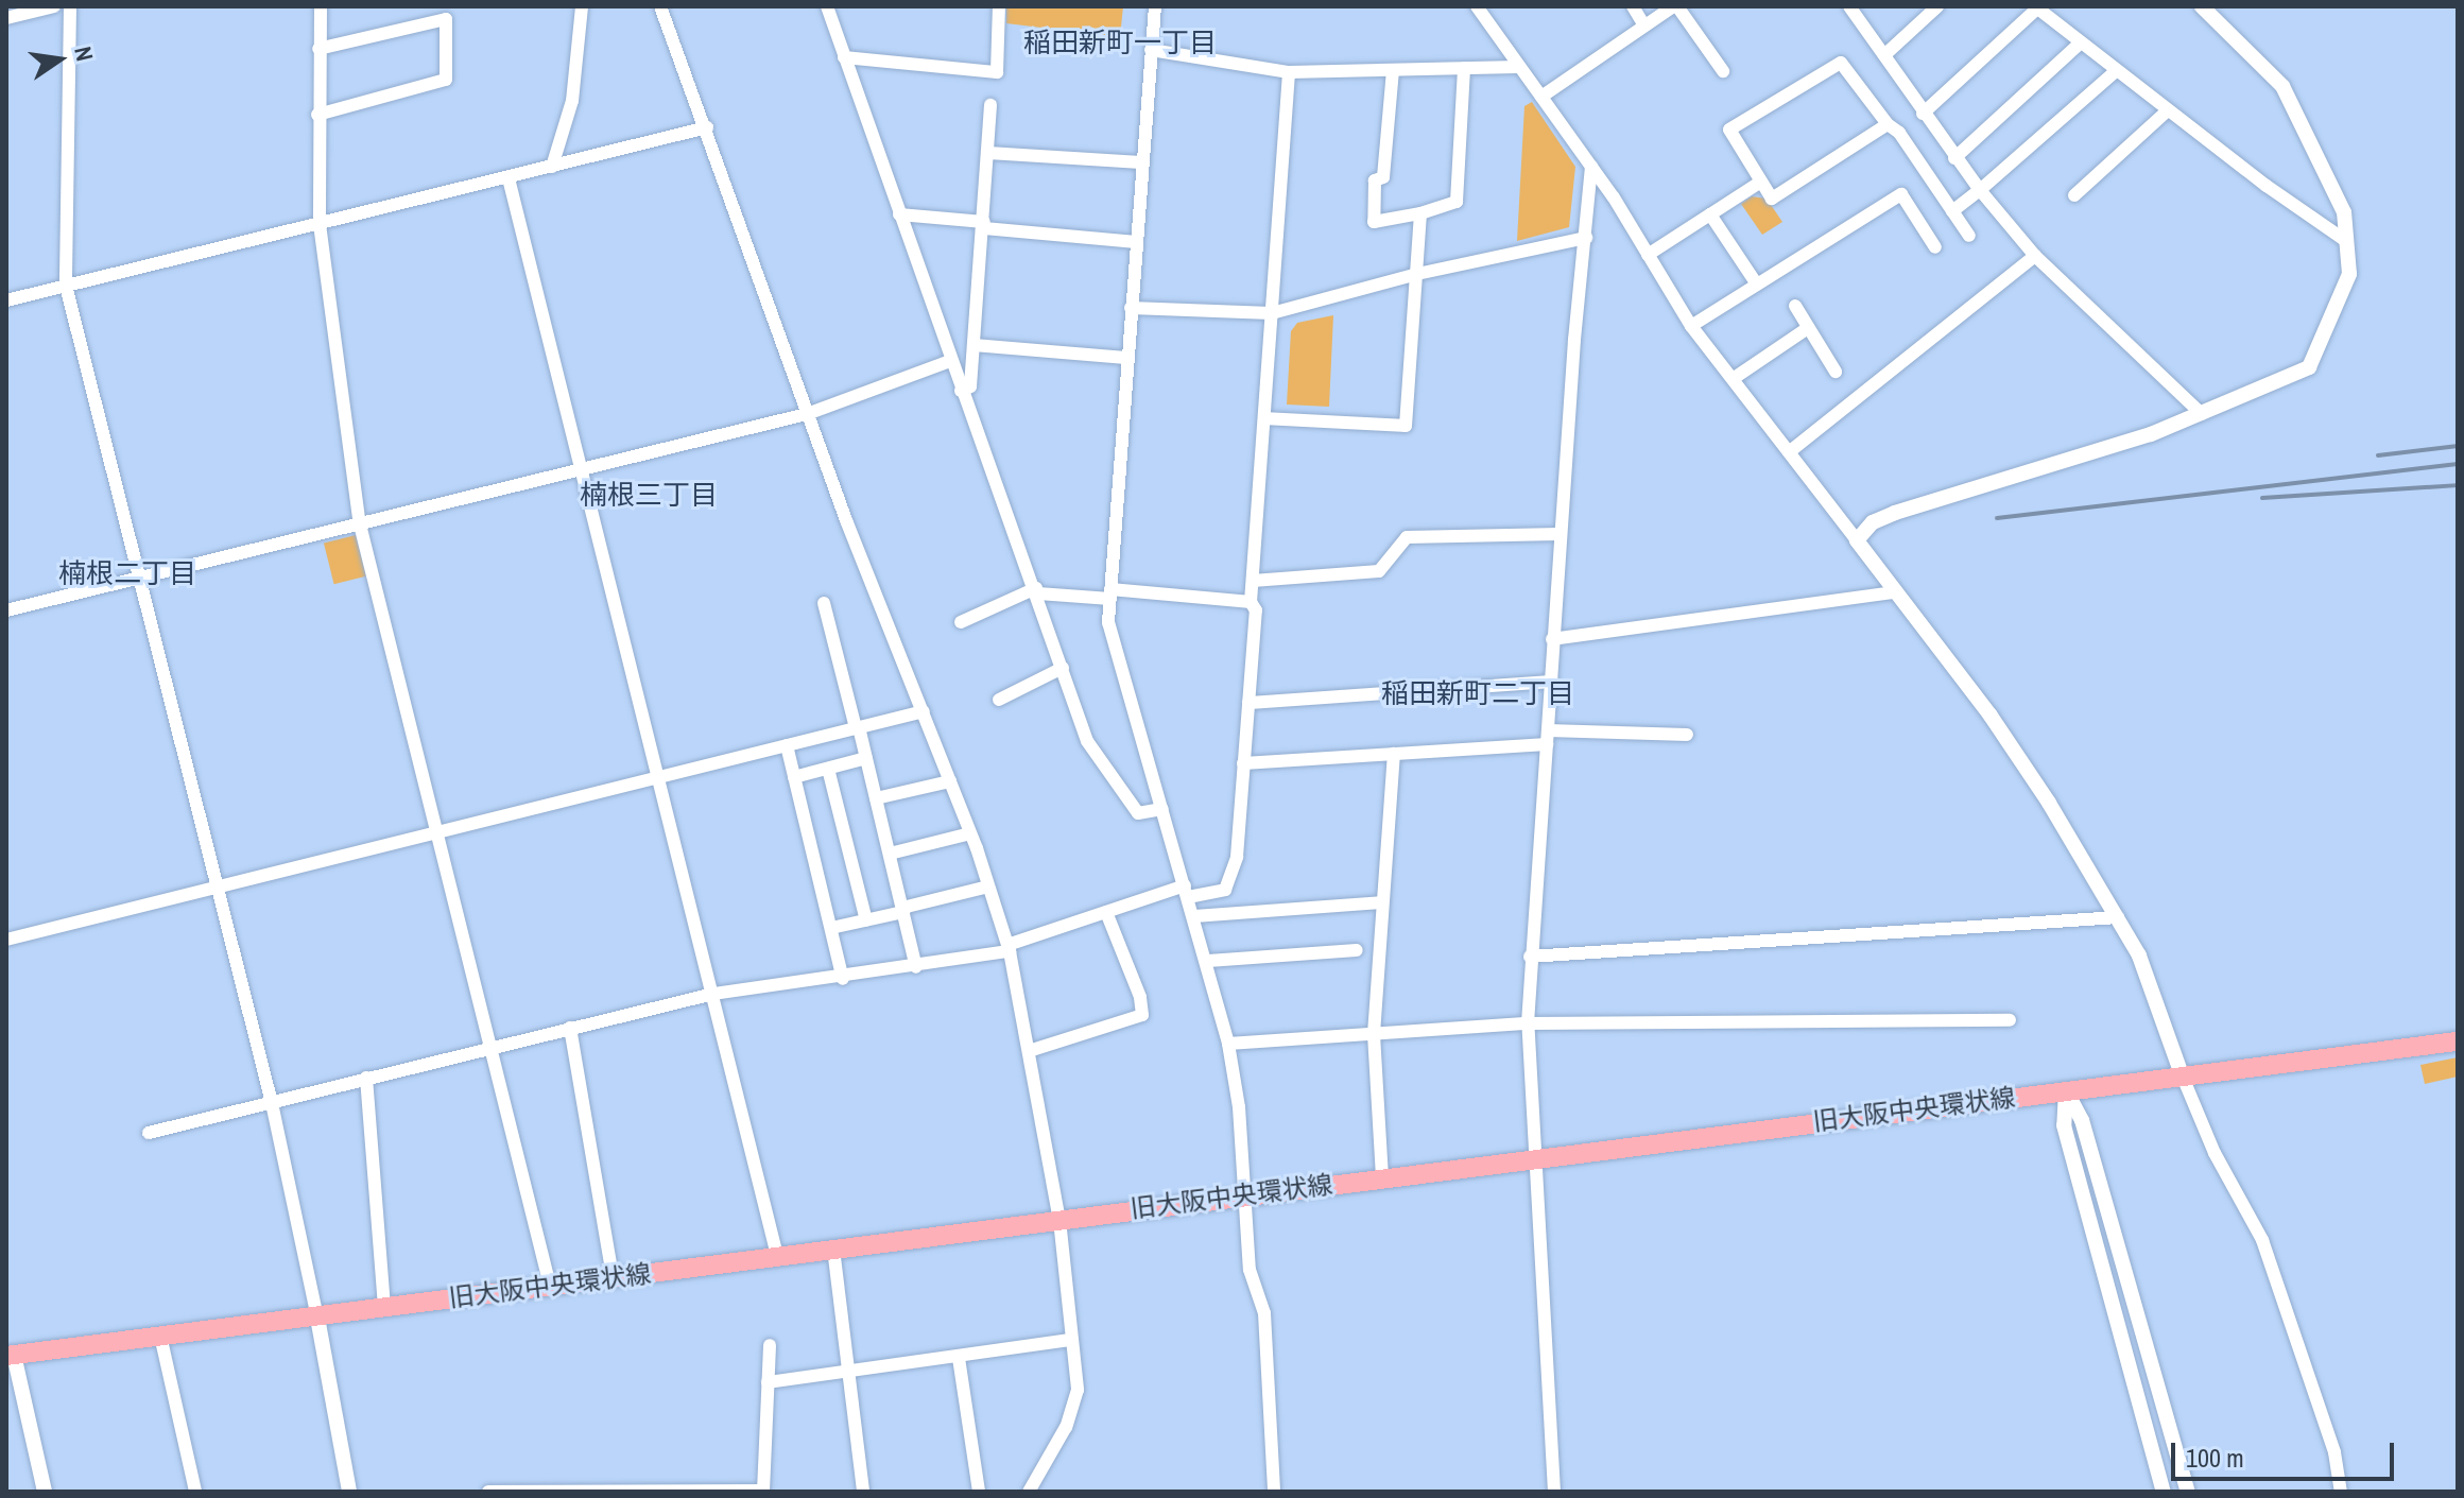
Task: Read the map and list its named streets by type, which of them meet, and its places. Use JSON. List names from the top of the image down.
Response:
{
  "streets": {
    "main road": ["旧大阪中央環状線"]
  },
  "districts": [
    "稲田新町一丁目",
    "楠根三丁目",
    "楠根二丁目",
    "稲田新町二丁目"
  ],
  "scale_bar": "100 m",
  "north": "right"
}
